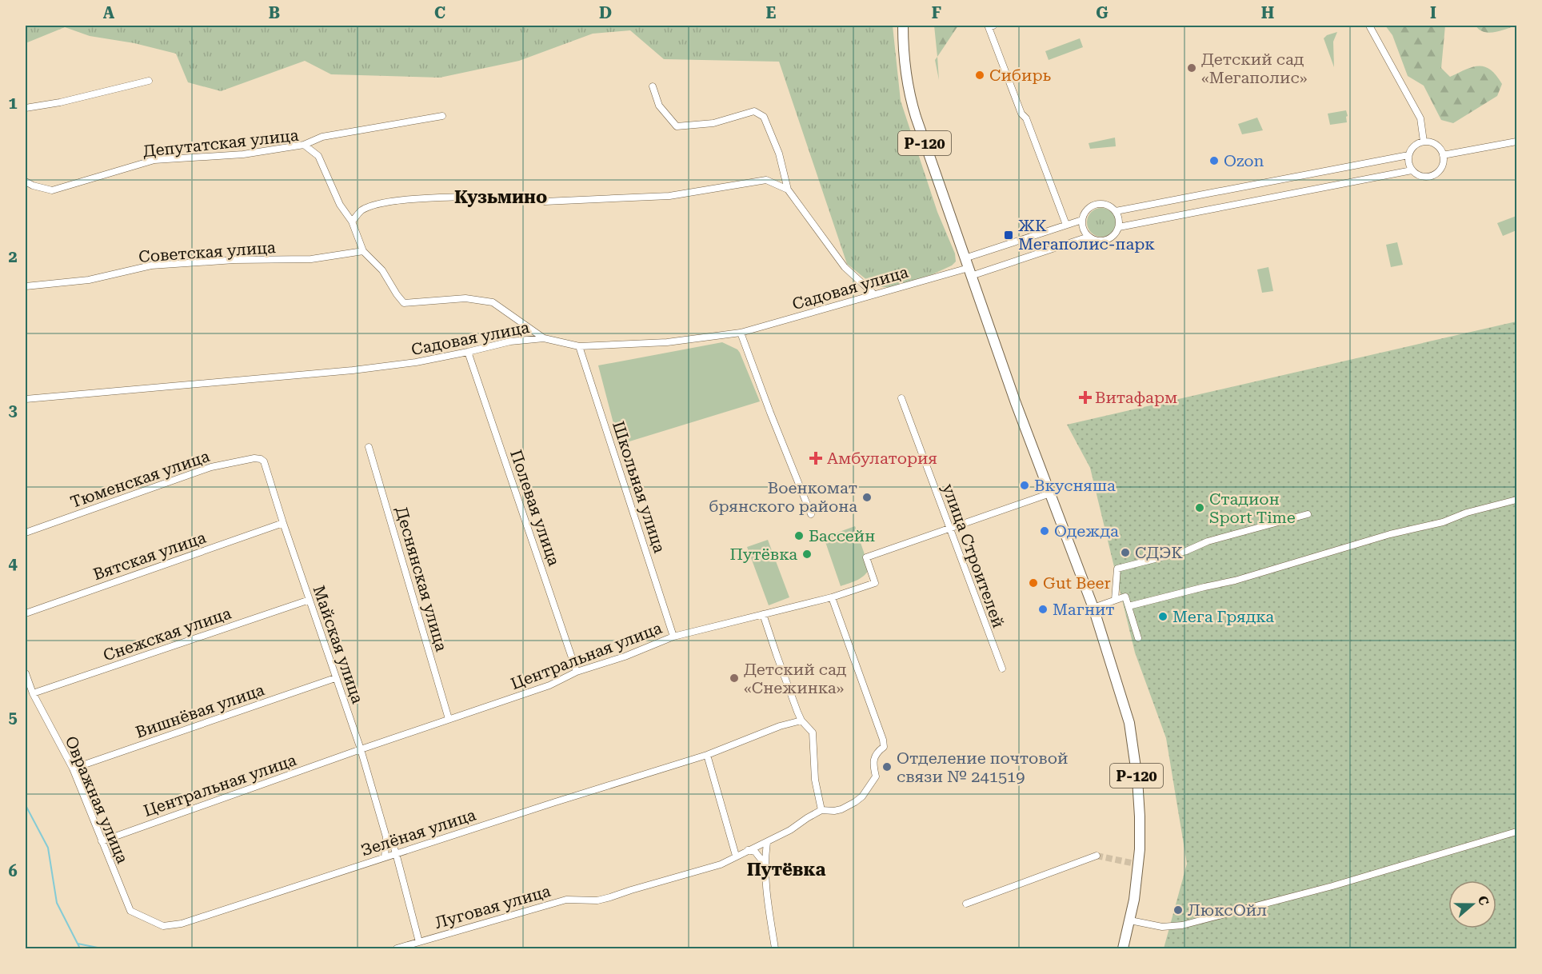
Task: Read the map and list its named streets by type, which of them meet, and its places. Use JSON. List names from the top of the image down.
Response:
{
  "streets": {
    "main road": ["Р-120"],
    "street": [
      "Депутатская улица",
      "Советская улица",
      "Садовая улица",
      "Тюменская улица",
      "Школьная улица",
      "Полевая улица",
      "Вятская улица",
      "улица Строителей",
      "Деснянская улица",
      "Снежская улица",
      "Майская улица",
      "Центральная улица",
      "Вишнёвая улица",
      "Овражная улица",
      "Зелёная улица",
      "Луговая улица"
    ]
  },
  "crossings": [
    ["Депутатская улица", "Советская улица"],
    ["Депутатская улица", "Садовая улица"],
    ["Р-120", "Садовая улица"],
    ["Р-120", "Центральная улица"],
    ["Садовая улица", "Школьная улица"],
    ["Садовая улица", "Полевая улица"],
    ["Тюменская улица", "Майская улица"],
    ["Школьная улица", "Центральная улица"],
    ["Полевая улица", "Центральная улица"],
    ["Вятская улица", "Майская улица"],
    ["улица Строителей", "Центральная улица"],
    ["Деснянская улица", "Центральная улица"],
    ["Снежская улица", "Майская улица"],
    ["Снежская улица", "Овражная улица"],
    ["Майская улица", "Центральная улица"],
    ["Майская улица", "Вишнёвая улица"],
    ["Центральная улица", "Овражная улица"],
    ["Вишнёвая улица", "Овражная улица"],
    ["Овражная улица", "Зелёная улица"]
  ],
  "districts": ["Кузьмино", "Путёвка"],
  "places": {
    "other": [
      "Детский сад «Мегаполис»",
      "Сибирь",
      "Ozon",
      "Вкусняша",
      "Военкомат брянского района",
      "Стадион Sport Time",
      "Одежда",
      "Бассейн",
      "СДЭК",
      "Путёвка",
      "Gut Beer",
      "Магнит",
      "Мега Грядка",
      "Детский сад «Снежинка»",
      "Отделение почтовой связи № 241519",
      "ЛюксОйл"
    ],
    "transit": ["ЖК Мегаполис-парк"],
    "health": ["Витафарм", "Амбулатория"]
  },
  "north": "right",
  "grid": {
    "columns": [
      "A",
      "B",
      "C",
      "D",
      "E",
      "F",
      "G",
      "H",
      "I"
    ],
    "rows": [
      "1",
      "2",
      "3",
      "4",
      "5",
      "6"
    ]
  }
}
